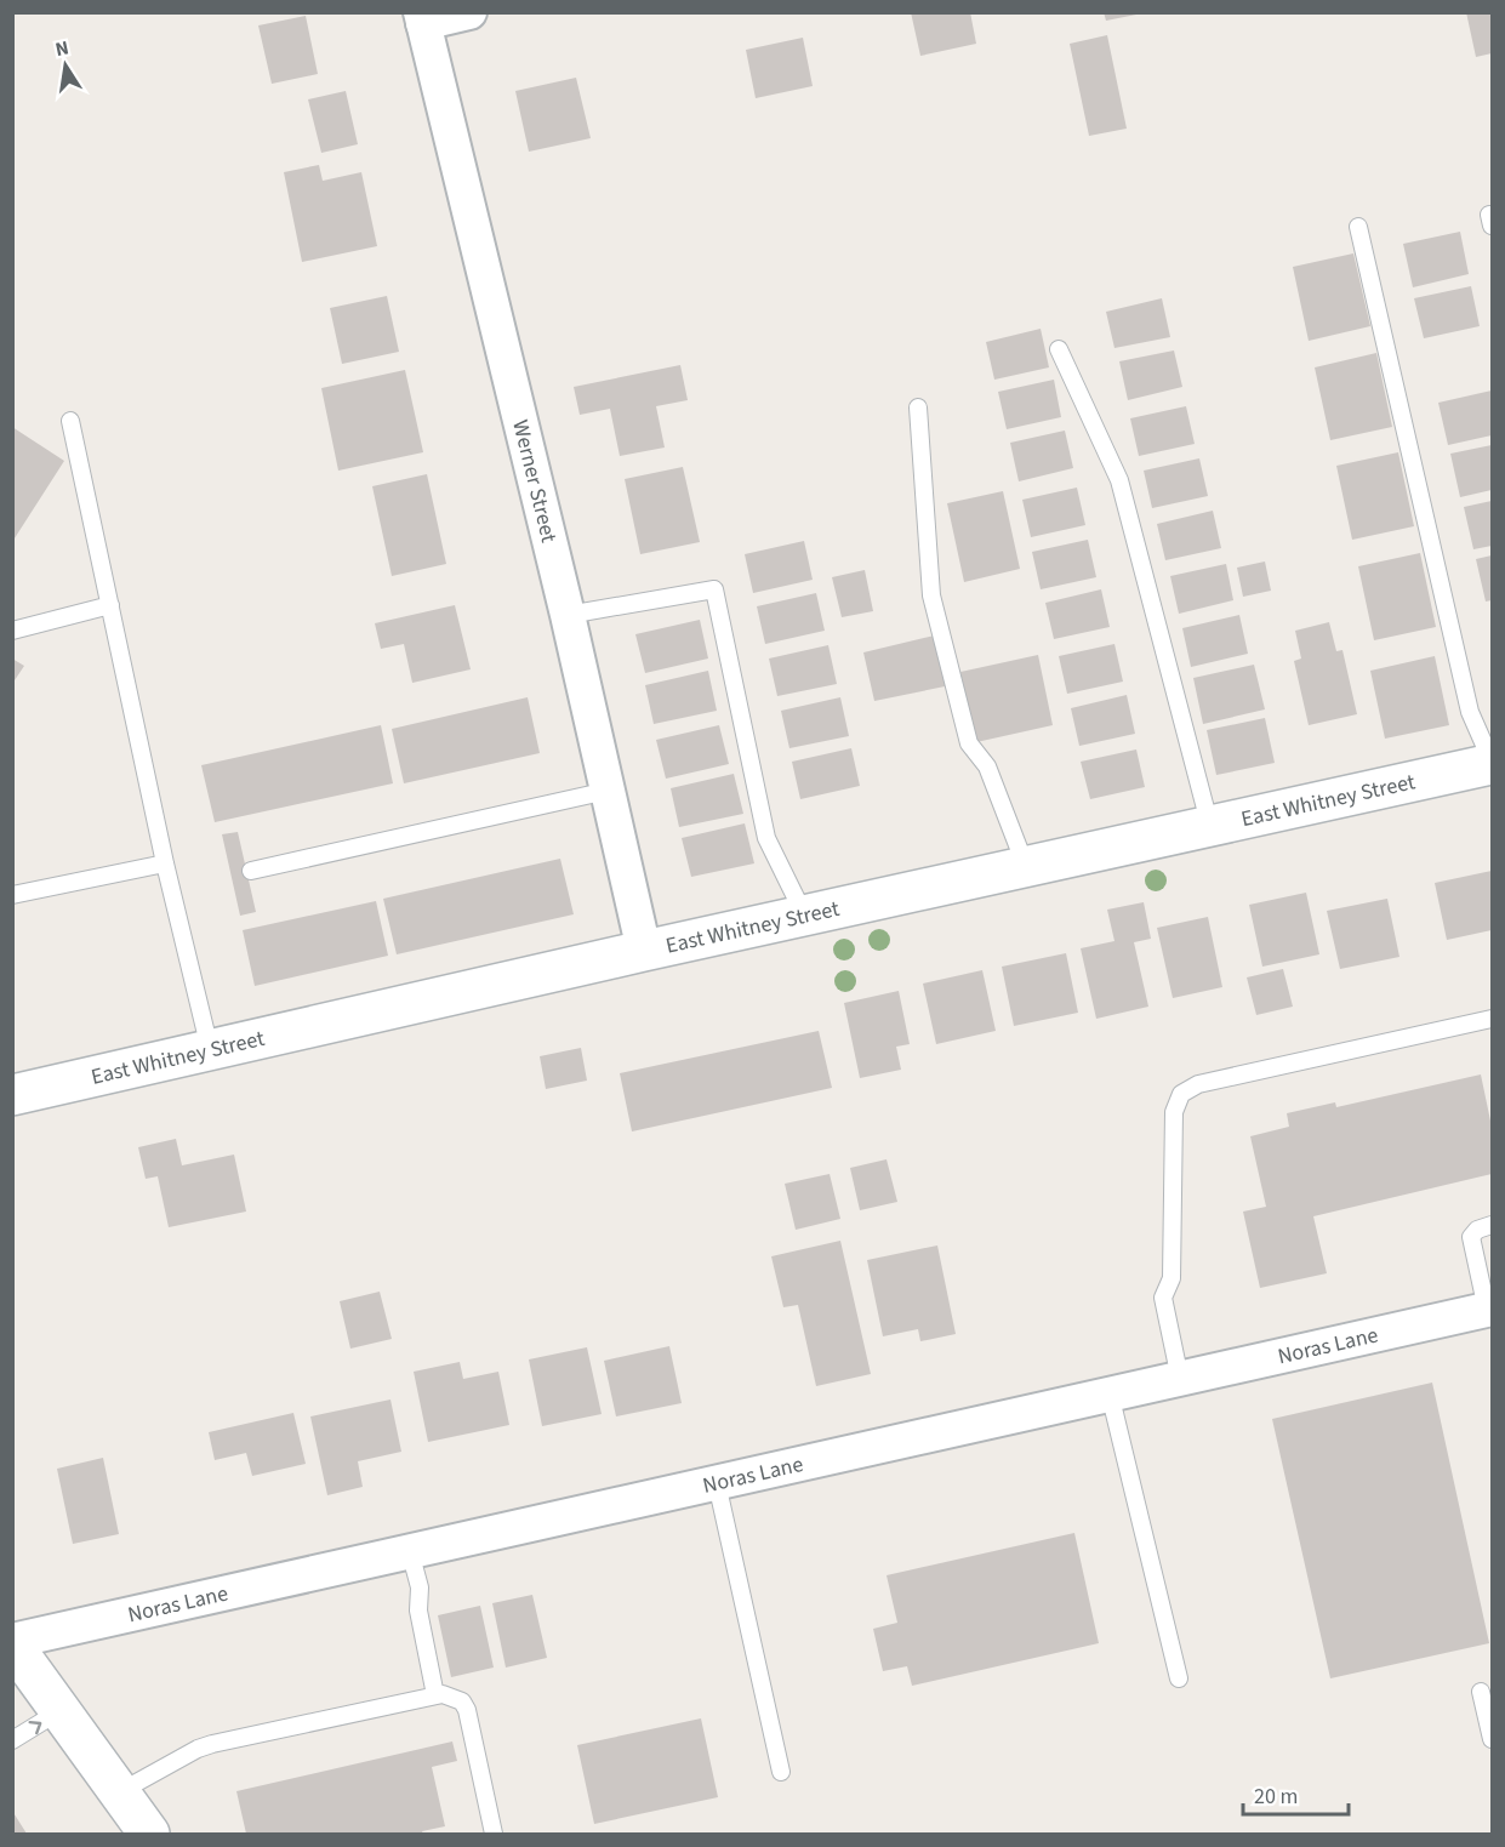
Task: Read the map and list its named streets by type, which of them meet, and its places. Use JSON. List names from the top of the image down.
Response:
{
  "streets": {
    "street": ["Werner Street", "East Whitney Street", "Noras Lane"]
  },
  "crossings": [
    ["Werner Street", "East Whitney Street"]
  ],
  "scale_bar": "20 m",
  "north": "top"
}
